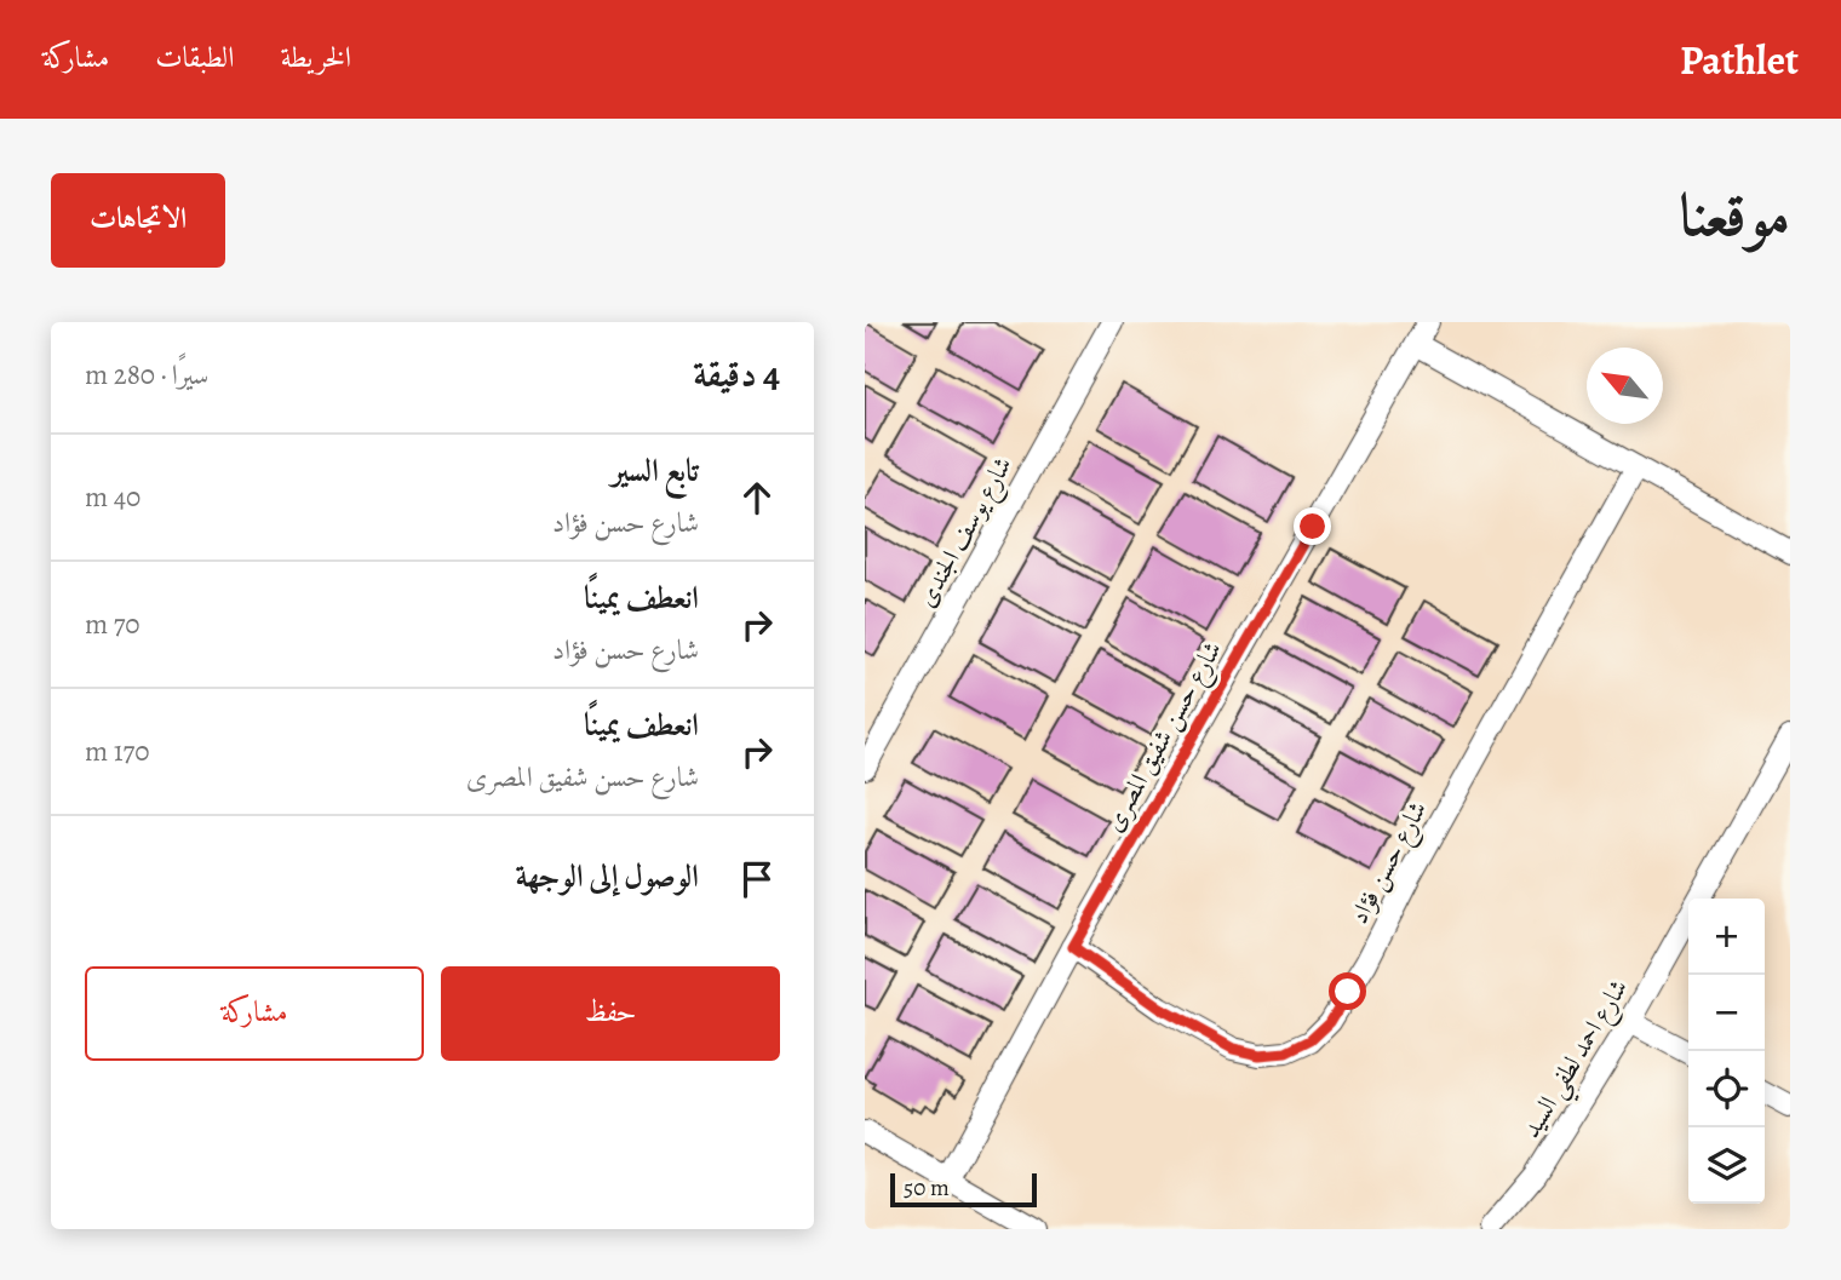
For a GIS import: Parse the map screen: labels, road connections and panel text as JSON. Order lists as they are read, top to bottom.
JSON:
{
  "streets": {
    "street": [
      "شارع يوسف الجندى",
      "شارع حسن شفيق المصرى",
      "شارع حسن فؤاد",
      "شارع احمد لطفي السيد"
    ]
  },
  "crossings": [
    ["شارع حسن شفيق المصرى", "شارع حسن فؤاد"]
  ],
  "scale_bar": "50 m",
  "north": "top left",
  "page": {
    "header": "Pathlet",
    "nav": ["الخريطة", "الطبقات", "مشاركة"],
    "title": "موقعنا",
    "buttons": [
      "الاتجاهات",
      ["حفظ", "مشاركة"]
    ],
    "heading": ["4 دقيقة", "سيرًا · 280 m"],
    "list": [
      ["تابع السير", "شارع حسن فؤاد", "40 m"],
      ["انعطف يمينًا", "شارع حسن فؤاد", "70 m"],
      ["انعطف يمينًا", "شارع حسن شفيق المصرى", "170 m"],
      "الوصول إلى الوجهة"
    ],
    "map_buttons": ["+", "−"],
    "scale": "50 m"
  }
}
